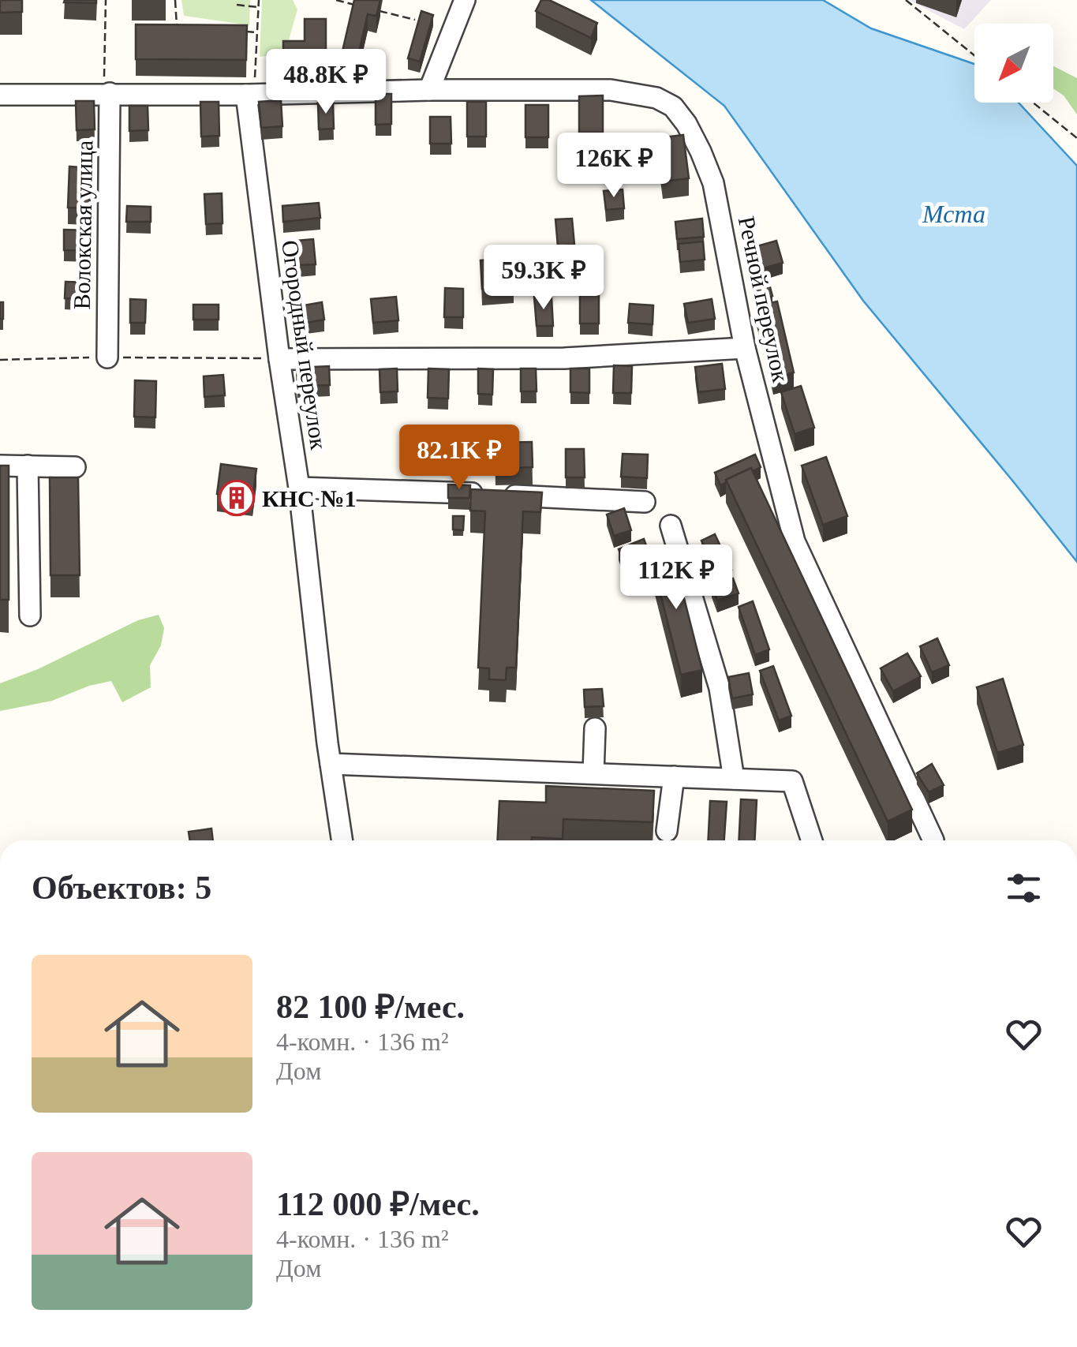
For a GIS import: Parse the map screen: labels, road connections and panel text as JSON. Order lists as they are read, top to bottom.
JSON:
{
  "streets": {
    "street": ["Волокская улица", "Речной переулок", "Огородный переулок"]
  },
  "crossings": [
    ["Волокская улица", "Речной переулок"],
    ["Речной переулок", "Огородный переулок"]
  ],
  "water": ["Мста"],
  "places": {
    "building": ["КНС №1"]
  },
  "north": "bottom left",
  "page": {
    "price": [
      "48.8K ₽",
      "126K ₽",
      "59.3K ₽",
      "82.1K ₽",
      "112K ₽"
    ],
    "heading": "Объектов: 5",
    "list": [
      {
        "name": "82 100 ₽/мес.",
        "note": "4-комн. · 136 m² · Дом"
      },
      {
        "name": "112 000 ₽/мес.",
        "note": "4-комн. · 136 m² · Дом"
      }
    ]
  }
}
